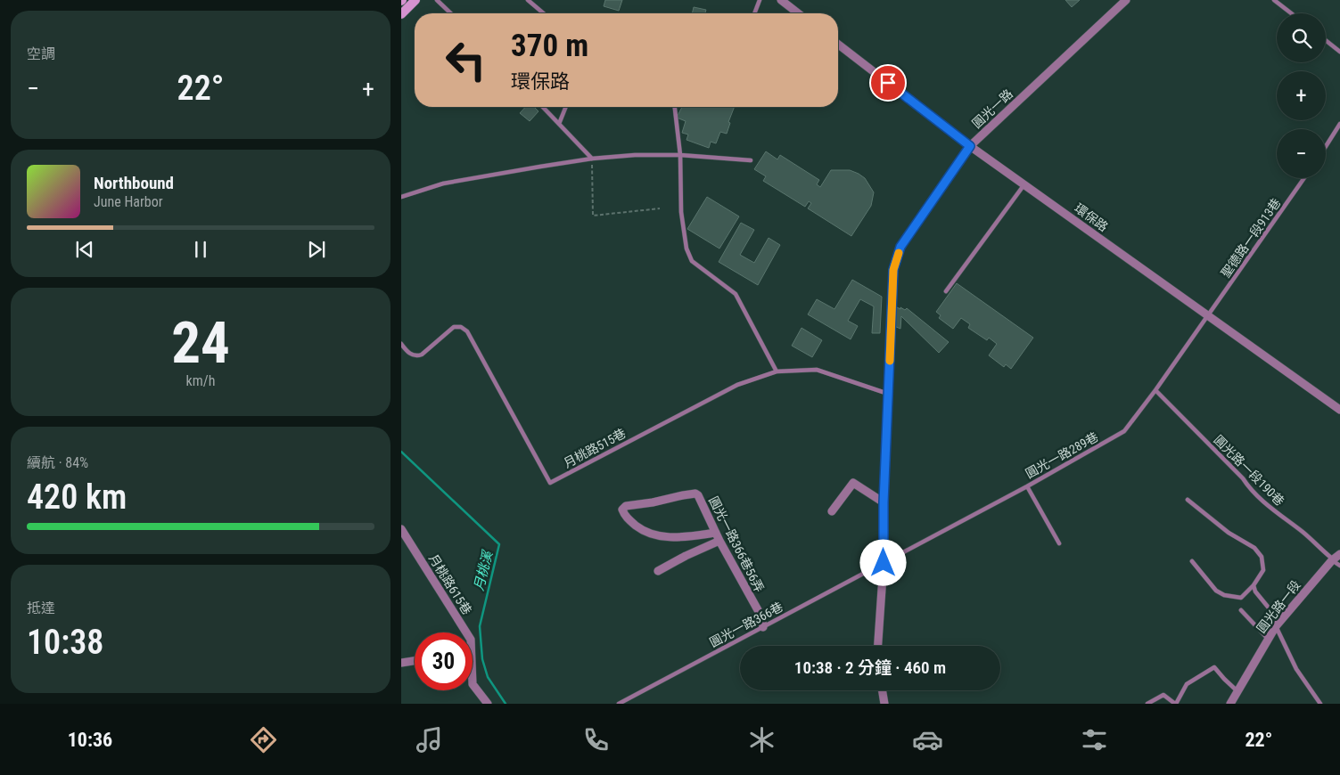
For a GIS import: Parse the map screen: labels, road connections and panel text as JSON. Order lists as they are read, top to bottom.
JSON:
{
  "streets": {
    "street": [
      "圓光一路",
      "環保路",
      "圓光一路366巷56弄",
      "月桃路615巷",
      "圓光路一段"
    ],
    "lane": [
      "聖德路一段913巷",
      "月桃路515巷",
      "圓光一路289巷",
      "圓光路一段190巷",
      "圓光一路366巷"
    ]
  },
  "crossings": [
    ["圓光一路", "環保路"],
    ["圓光一路", "月桃路515巷"],
    ["圓光一路", "圓光一路289巷"],
    ["圓光一路", "圓光一路366巷"],
    ["環保路", "聖德路一段913巷"],
    ["環保路", "圓光一路289巷"],
    ["聖德路一段913巷", "圓光一路289巷"],
    ["圓光一路289巷", "圓光路一段190巷"],
    ["圓光一路289巷", "圓光一路366巷"],
    ["圓光路一段190巷", "圓光路一段"],
    ["圓光一路366巷56弄", "圓光一路366巷"]
  ],
  "water": ["月桃溪"],
  "page": {
    "tile": [
      "空調",
      ["24", "km/h"],
      ["續航 · 84%", "420 km"],
      ["抵達", "10:38"]
    ],
    "map_buttons": ["+", "−"],
    "turn": ["370 m", "環保路"],
    "heat": ["−", "22°", "+"],
    "song": ["Northbound", "June Harbor"],
    "limit": "30",
    "trip": "10:38 · 2 分鐘 · 460 m",
    "tabs": ["10:36", "22°"]
  }
}
